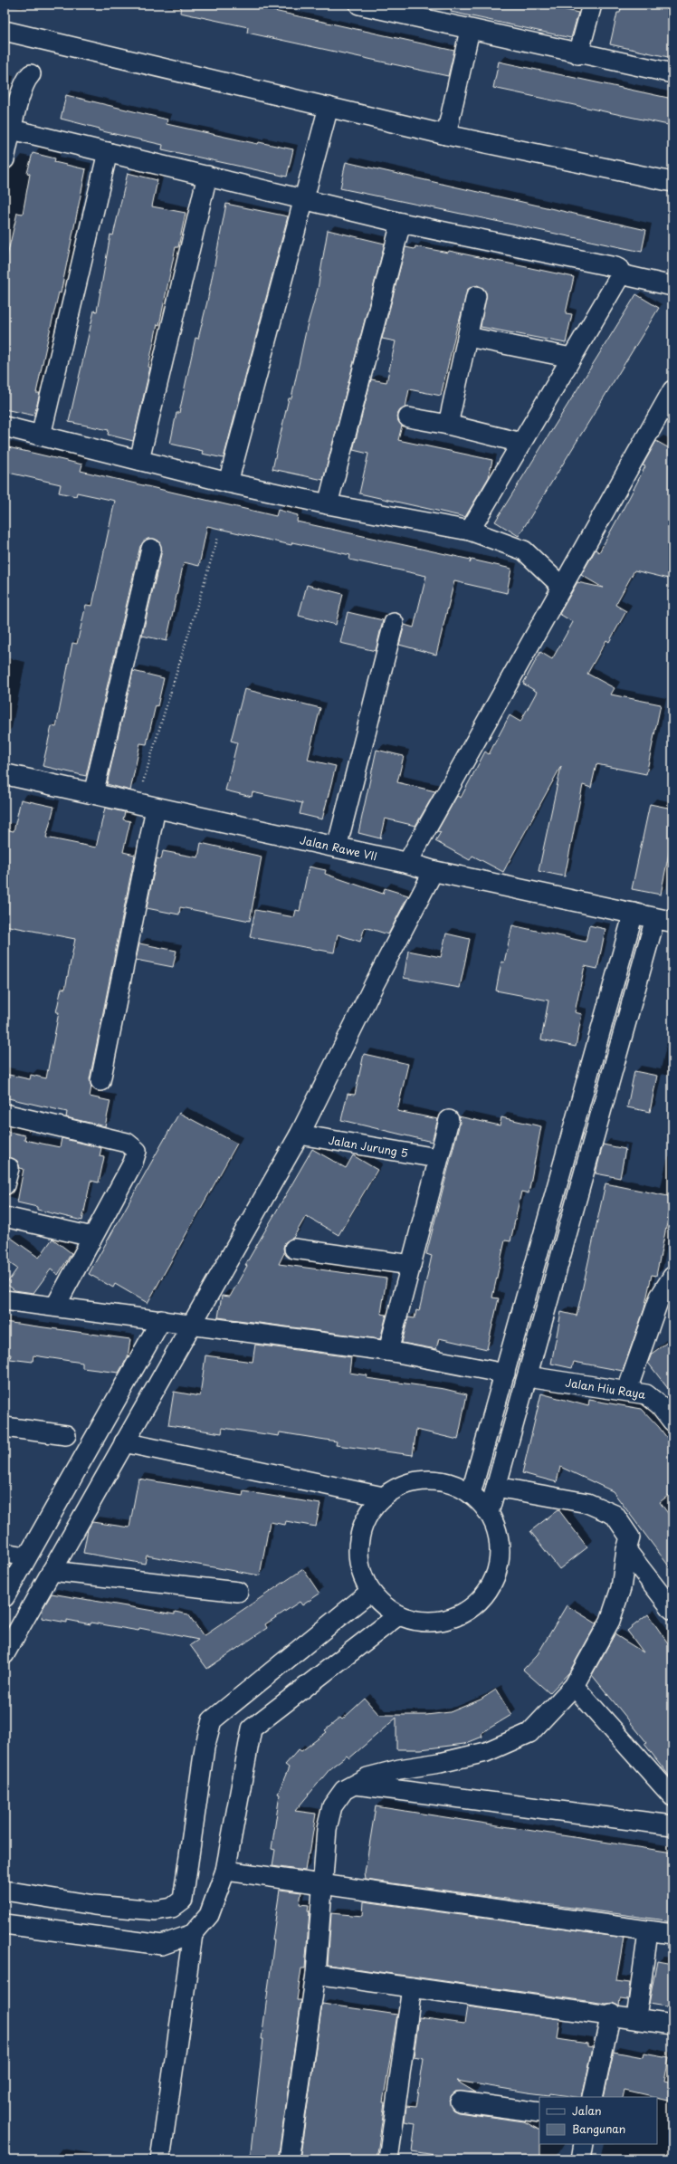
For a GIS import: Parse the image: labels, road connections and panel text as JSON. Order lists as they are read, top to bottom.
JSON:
{
  "streets": {
    "main road": ["Jalan Rawe VII"],
    "street": ["Jalan Jurung 5", "Jalan Hiu Raya"]
  },
  "legend": ["Jalan", "Bangunan"]
}
